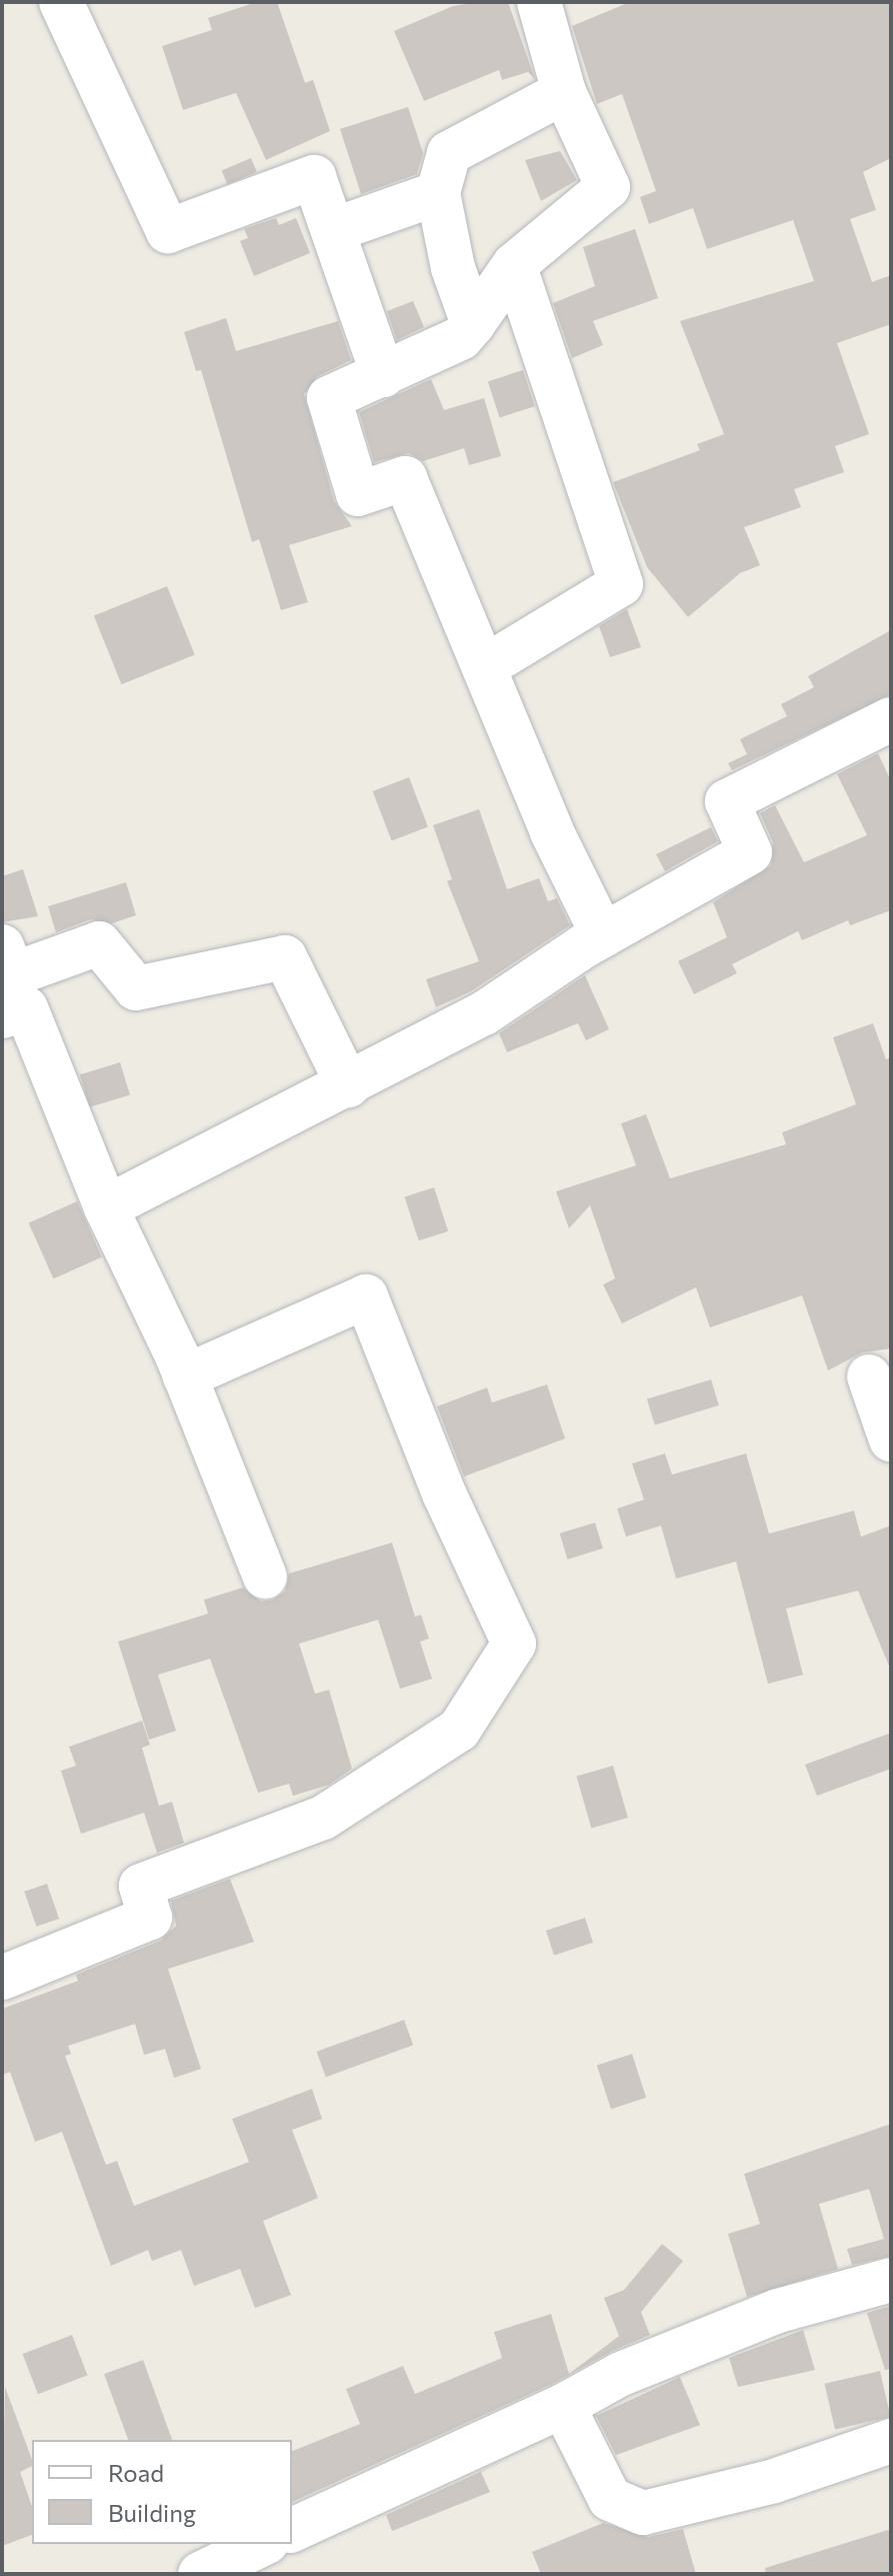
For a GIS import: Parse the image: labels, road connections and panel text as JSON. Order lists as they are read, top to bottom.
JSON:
{
  "legend": ["Road", "Building"]
}
